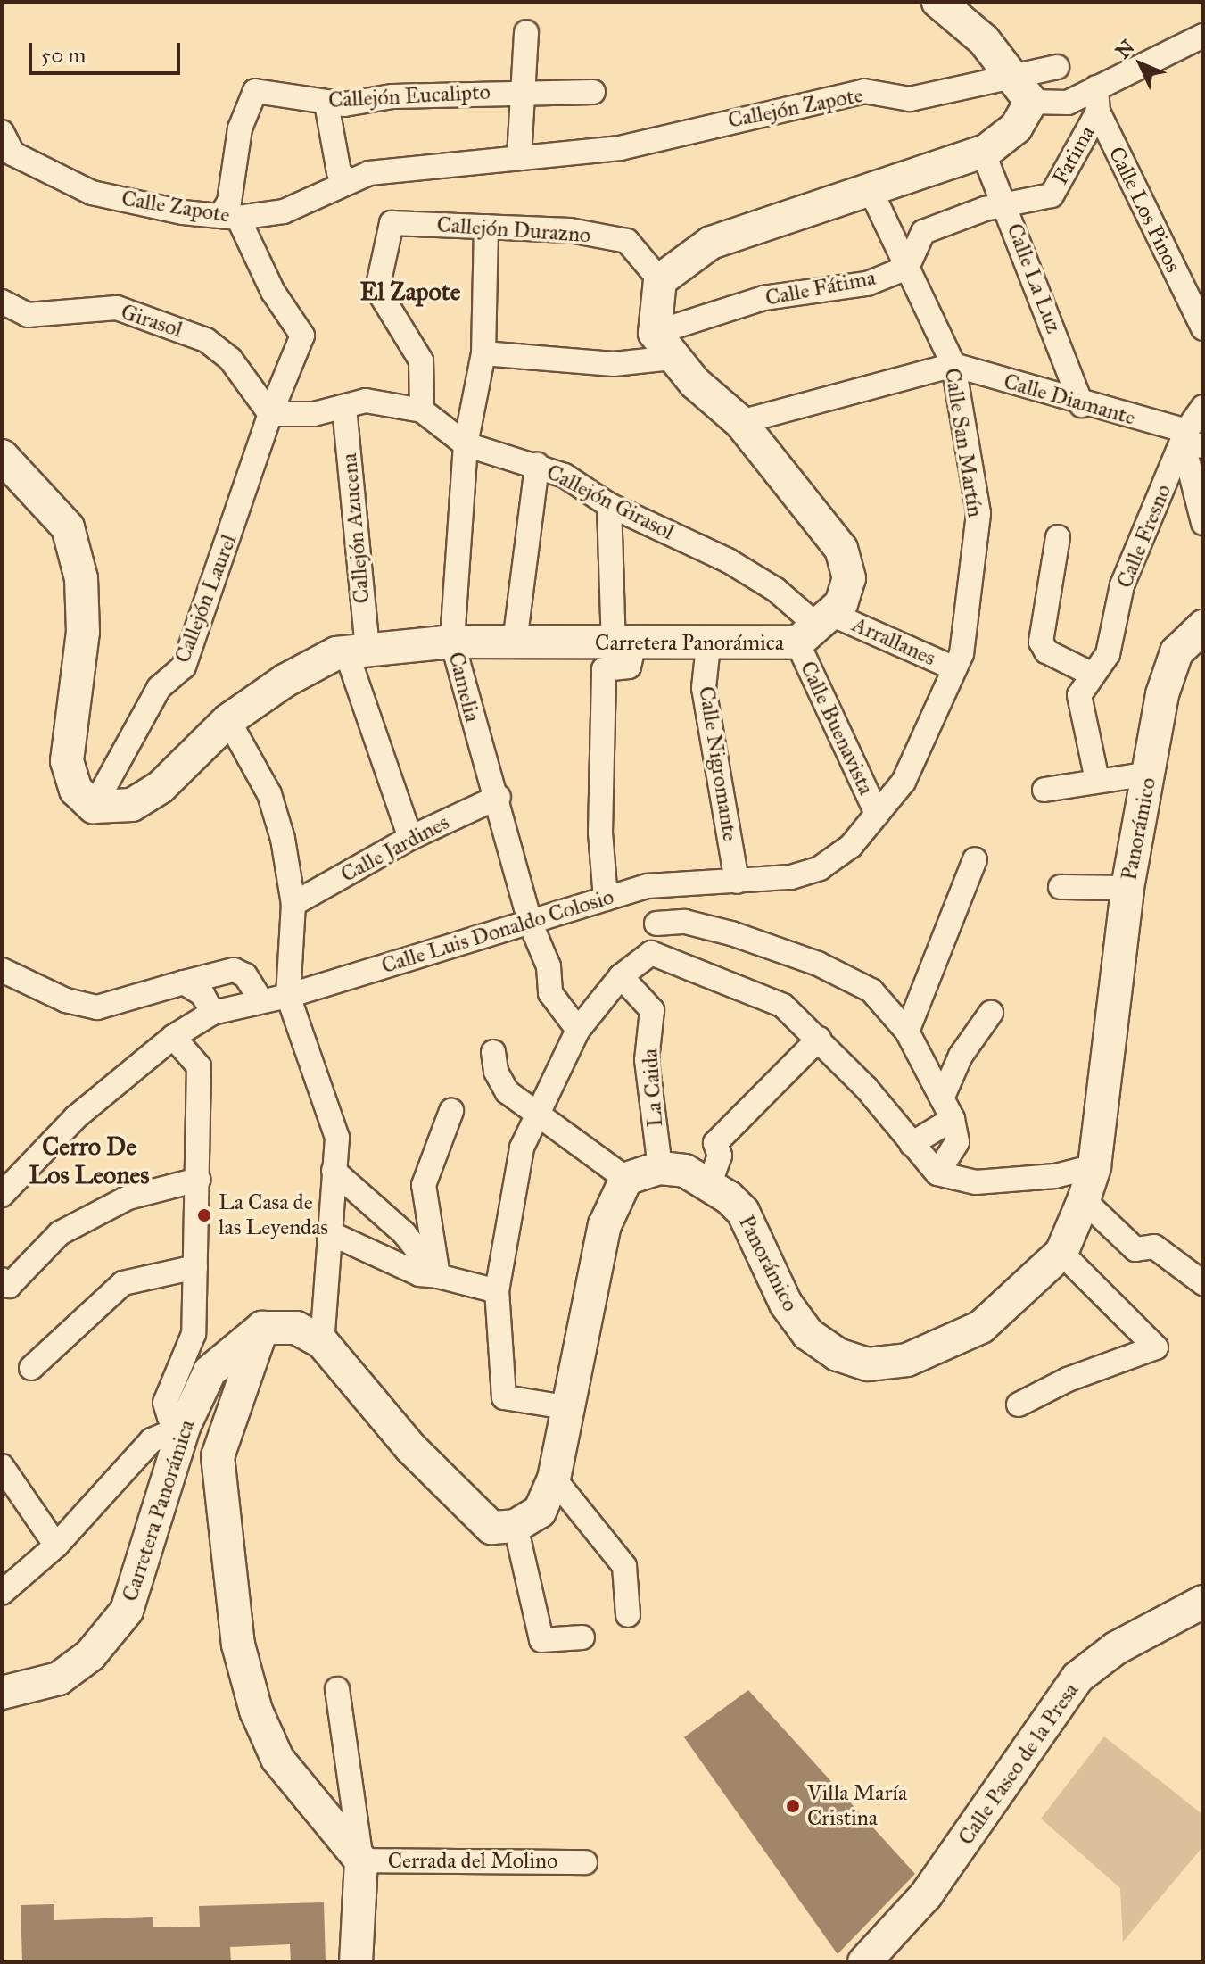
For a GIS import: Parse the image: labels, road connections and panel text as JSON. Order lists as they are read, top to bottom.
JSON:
{
  "streets": {
    "street": [
      "Callejón Eucalipto",
      "Callejón Zapote",
      "Fatima",
      "Calle Zapote",
      "Calle Los Pinos",
      "Callejón Durazno",
      "Calle La Luz",
      "Calle Fátima",
      "Girasol",
      "Calle Diamante",
      "Calle San Martín",
      "Callejón Girasol",
      "Callejón Azucena",
      "Calle Fresno",
      "Callejón Laurel",
      "Arrallanes",
      "Carretera Panorámica",
      "Camelia",
      "Calle Buenavista",
      "Calle Nigromante",
      "Panorámico",
      "Calle Jardines",
      "Calle Luis Donaldo Colosio",
      "La Caida",
      "Calle Paseo de la Presa",
      "Cerrada del Molino"
    ]
  },
  "crossings": [
    ["Callejón Eucalipto", "Calle Zapote"],
    ["Callejón Zapote", "Calle Zapote"],
    ["Fatima", "Calle Los Pinos"],
    ["Fatima", "Calle La Luz"],
    ["Callejón Durazno", "Callejón Girasol"],
    ["Callejón Durazno", "Camelia"],
    ["Calle La Luz", "Calle Diamante"],
    ["Calle Fátima", "Calle San Martín"],
    ["Calle Fátima", "Camelia"],
    ["Girasol", "Callejón Girasol"],
    ["Girasol", "Callejón Laurel"],
    ["Calle Diamante", "Calle San Martín"],
    ["Calle Diamante", "Calle Fresno"],
    ["Calle San Martín", "Arrallanes"],
    ["Calle San Martín", "Calle Luis Donaldo Colosio"],
    ["Callejón Girasol", "Callejón Azucena"],
    ["Callejón Girasol", "Callejón Laurel"],
    ["Callejón Girasol", "Arrallanes"],
    ["Callejón Girasol", "Carretera Panorámica"],
    ["Callejón Girasol", "Camelia"],
    ["Callejón Girasol", "Calle Buenavista"],
    ["Callejón Azucena", "Carretera Panorámica"],
    ["Callejón Azucena", "Calle Jardines"],
    ["Callejón Laurel", "Carretera Panorámica"],
    ["Arrallanes", "Carretera Panorámica"],
    ["Arrallanes", "Calle Buenavista"],
    ["Arrallanes", "Calle Luis Donaldo Colosio"],
    ["Carretera Panorámica", "Camelia"],
    ["Carretera Panorámica", "Calle Buenavista"],
    ["Carretera Panorámica", "Calle Nigromante"],
    ["Camelia", "Calle Jardines"],
    ["Camelia", "Calle Luis Donaldo Colosio"],
    ["Calle Buenavista", "Calle Luis Donaldo Colosio"],
    ["Calle Nigromante", "Calle Luis Donaldo Colosio"],
    ["Panorámico", "La Caida"]
  ],
  "districts": ["El Zapote", "Cerro De Los Leones"],
  "places": ["La Casa de las Leyendas", "Villa María Cristina"],
  "scale_bar": "50 m",
  "north": "top left"
}
